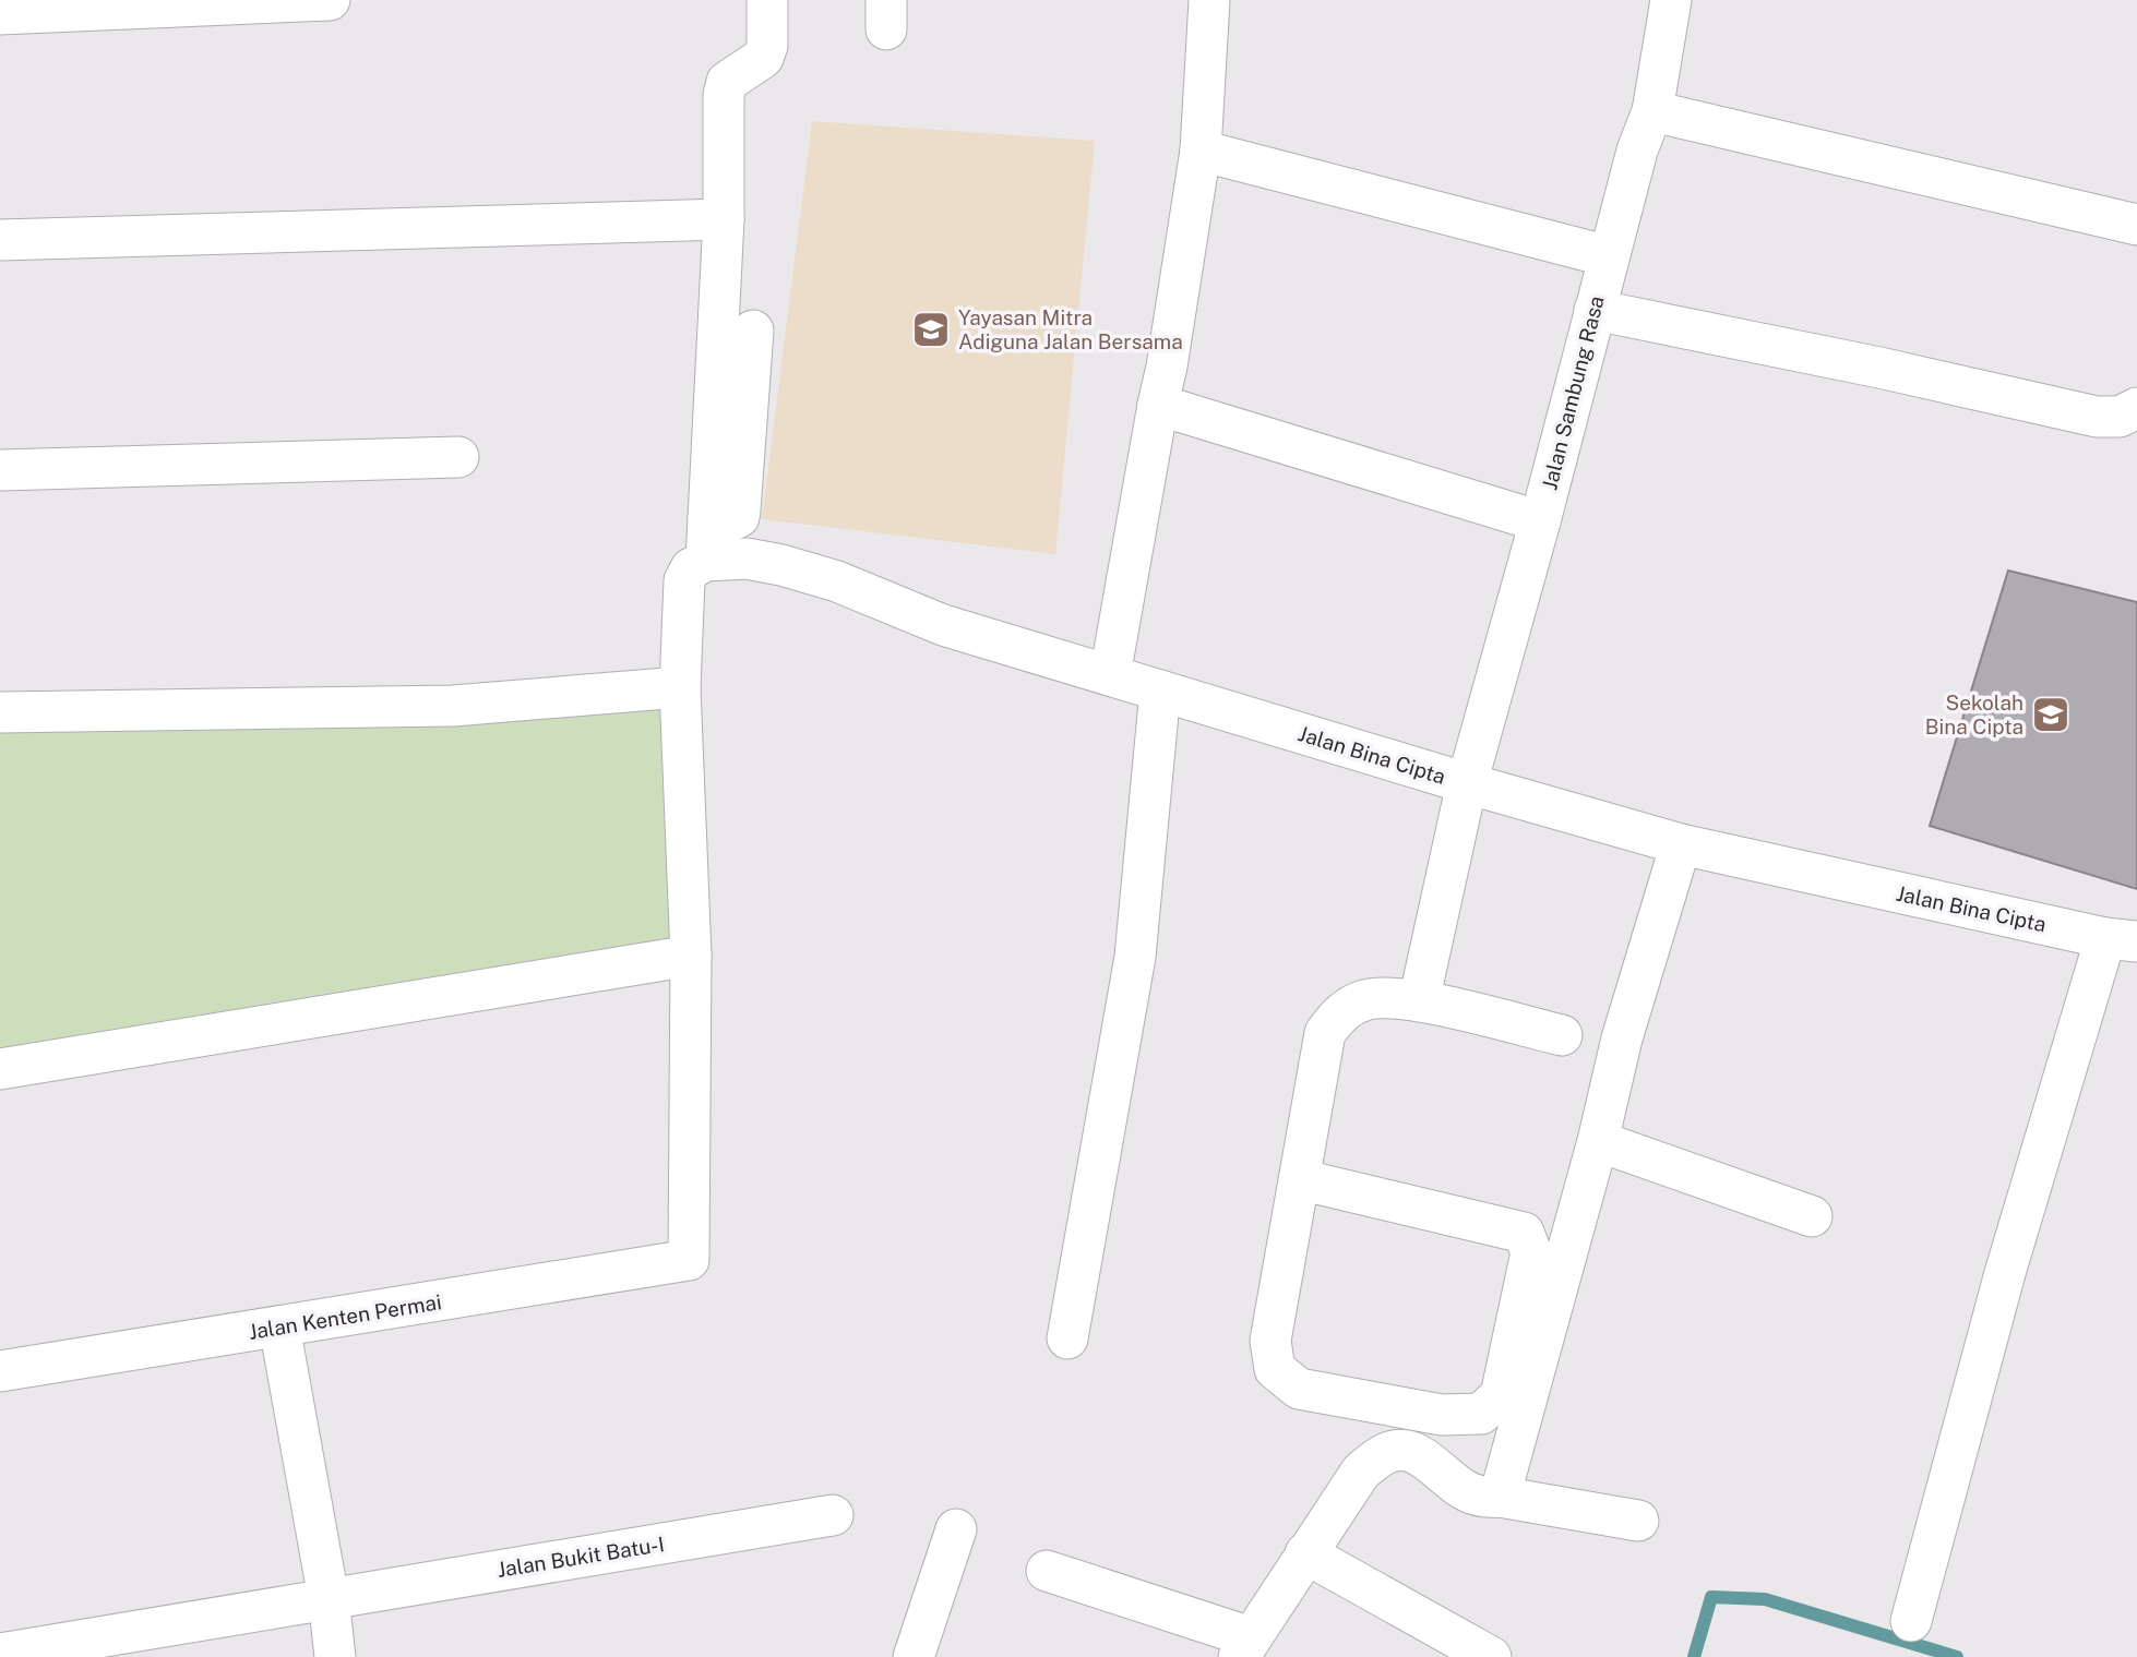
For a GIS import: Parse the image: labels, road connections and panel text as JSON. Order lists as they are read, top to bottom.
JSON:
{
  "streets": {
    "street": [
      "Jalan Sambung Rasa",
      "Jalan Bina Cipta",
      "Jalan Kenten Permai",
      "Jalan Bukit Batu-I"
    ]
  },
  "crossings": [
    ["Jalan Sambung Rasa", "Jalan Bina Cipta"]
  ],
  "places": {
    "school or university": ["Yayasan Mitra Adiguna Jalan Bersama", "Sekolah Bina Cipta"]
  }
}
